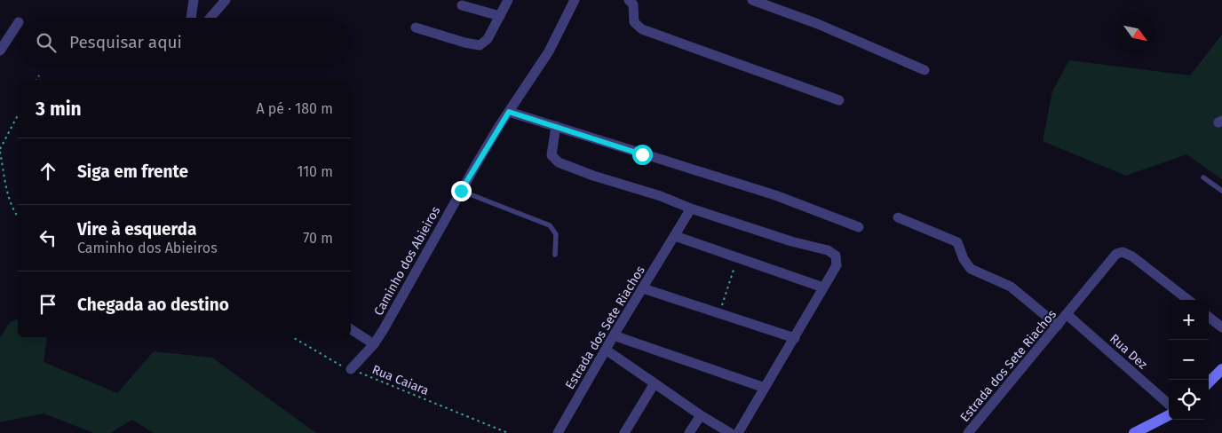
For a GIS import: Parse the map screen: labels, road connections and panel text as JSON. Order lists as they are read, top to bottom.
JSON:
{
  "streets": {
    "street": ["Caminho dos Abieiros", "Estrada dos Sete Riachos", "Rua Dez"],
    "path": ["Rua Caiara"]
  },
  "crossings": [
    ["Caminho dos Abieiros", "Rua Caiara"],
    ["Estrada dos Sete Riachos", "Rua Dez"]
  ],
  "north": "bottom right",
  "page": {
    "search": "Pesquisar aqui",
    "heading": ["3 min", "A pé · 180 m"],
    "list": [
      ["Siga em frente", "110 m"],
      ["Vire à esquerda", "Caminho dos Abieiros", "70 m"],
      "Chegada ao destino"
    ],
    "map_buttons": ["+", "−"]
  }
}
